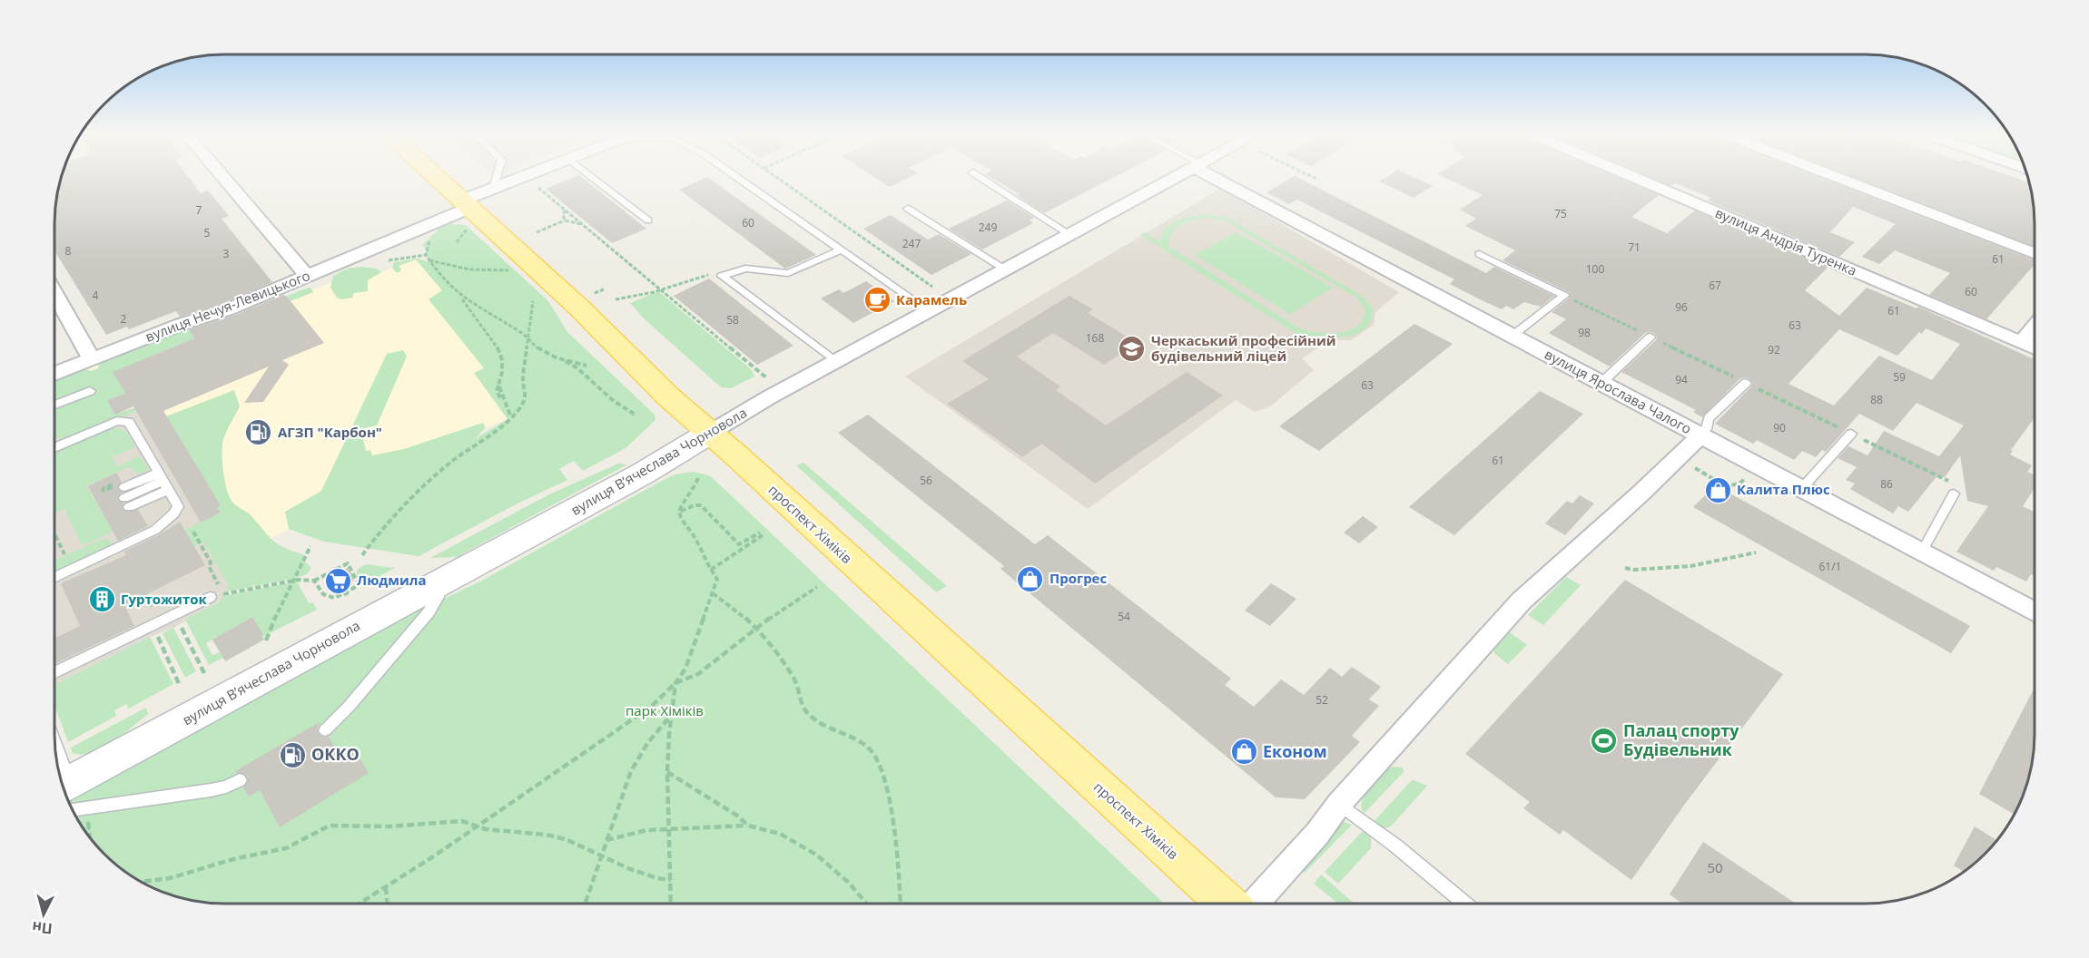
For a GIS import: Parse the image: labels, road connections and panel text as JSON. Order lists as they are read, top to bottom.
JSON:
{
  "streets": {
    "main road": ["вулиця Вʼячеслава Чорновола", "проспект Хіміків"],
    "street": ["вулиця Андрія Туренка", "вулиця Нечуя-Левицького", "вулиця Ярослава Чалого"]
  },
  "crossings": [
    ["вулиця Нечуя-Левицького", "проспект Хіміків"],
    ["вулиця Вʼячеслава Чорновола", "проспект Хіміків"]
  ],
  "parks": ["парк Хіміків"],
  "places": {
    "cafe": ["Карамель"],
    "school or university": ["Черкаський професійний будівельний ліцей"],
    "fuel station": ["АГЗП \"Карбон\"", "ОККО"],
    "shop": ["Калита Плюс", "Прогрес", "Економ"],
    "supermarket": ["Людмила"],
    "building": ["Гуртожиток"],
    "sports": ["Палац спорту Будівельник"]
  },
  "house_numbers": [
    "7",
    "75",
    "60",
    "249",
    "5",
    "247",
    "71",
    "8",
    "3",
    "61",
    "100",
    "67",
    "60",
    "4",
    "96",
    "61",
    "2",
    "58",
    "63",
    "98",
    "168",
    "92",
    "59",
    "94",
    "63",
    "88",
    "90",
    "61",
    "56",
    "86",
    "61/1",
    "54",
    "52",
    "50"
  ],
  "north": "bottom"
}
